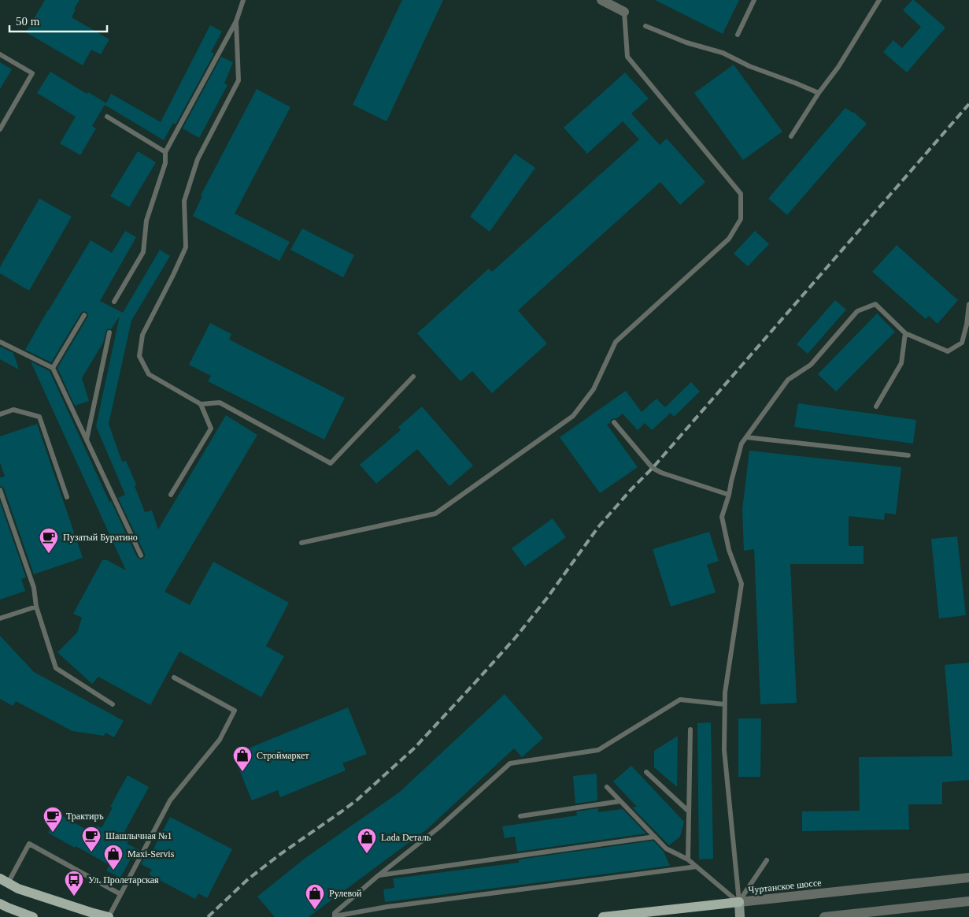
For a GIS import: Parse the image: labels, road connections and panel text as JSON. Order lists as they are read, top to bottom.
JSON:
{
  "streets": {
    "main road": ["Чуртанское шоссе"]
  },
  "places": {
    "cafe": ["Пузатый Буратино", "Трактиръ", "Шашлычная №1"],
    "shop": [
      "Строймаркет",
      "Lada Dеталь",
      "Maxi-Servis",
      "Рулевой"
    ],
    "bus stop": ["Ул. Пролетарская"]
  },
  "scale_bar": "50 m"
}
